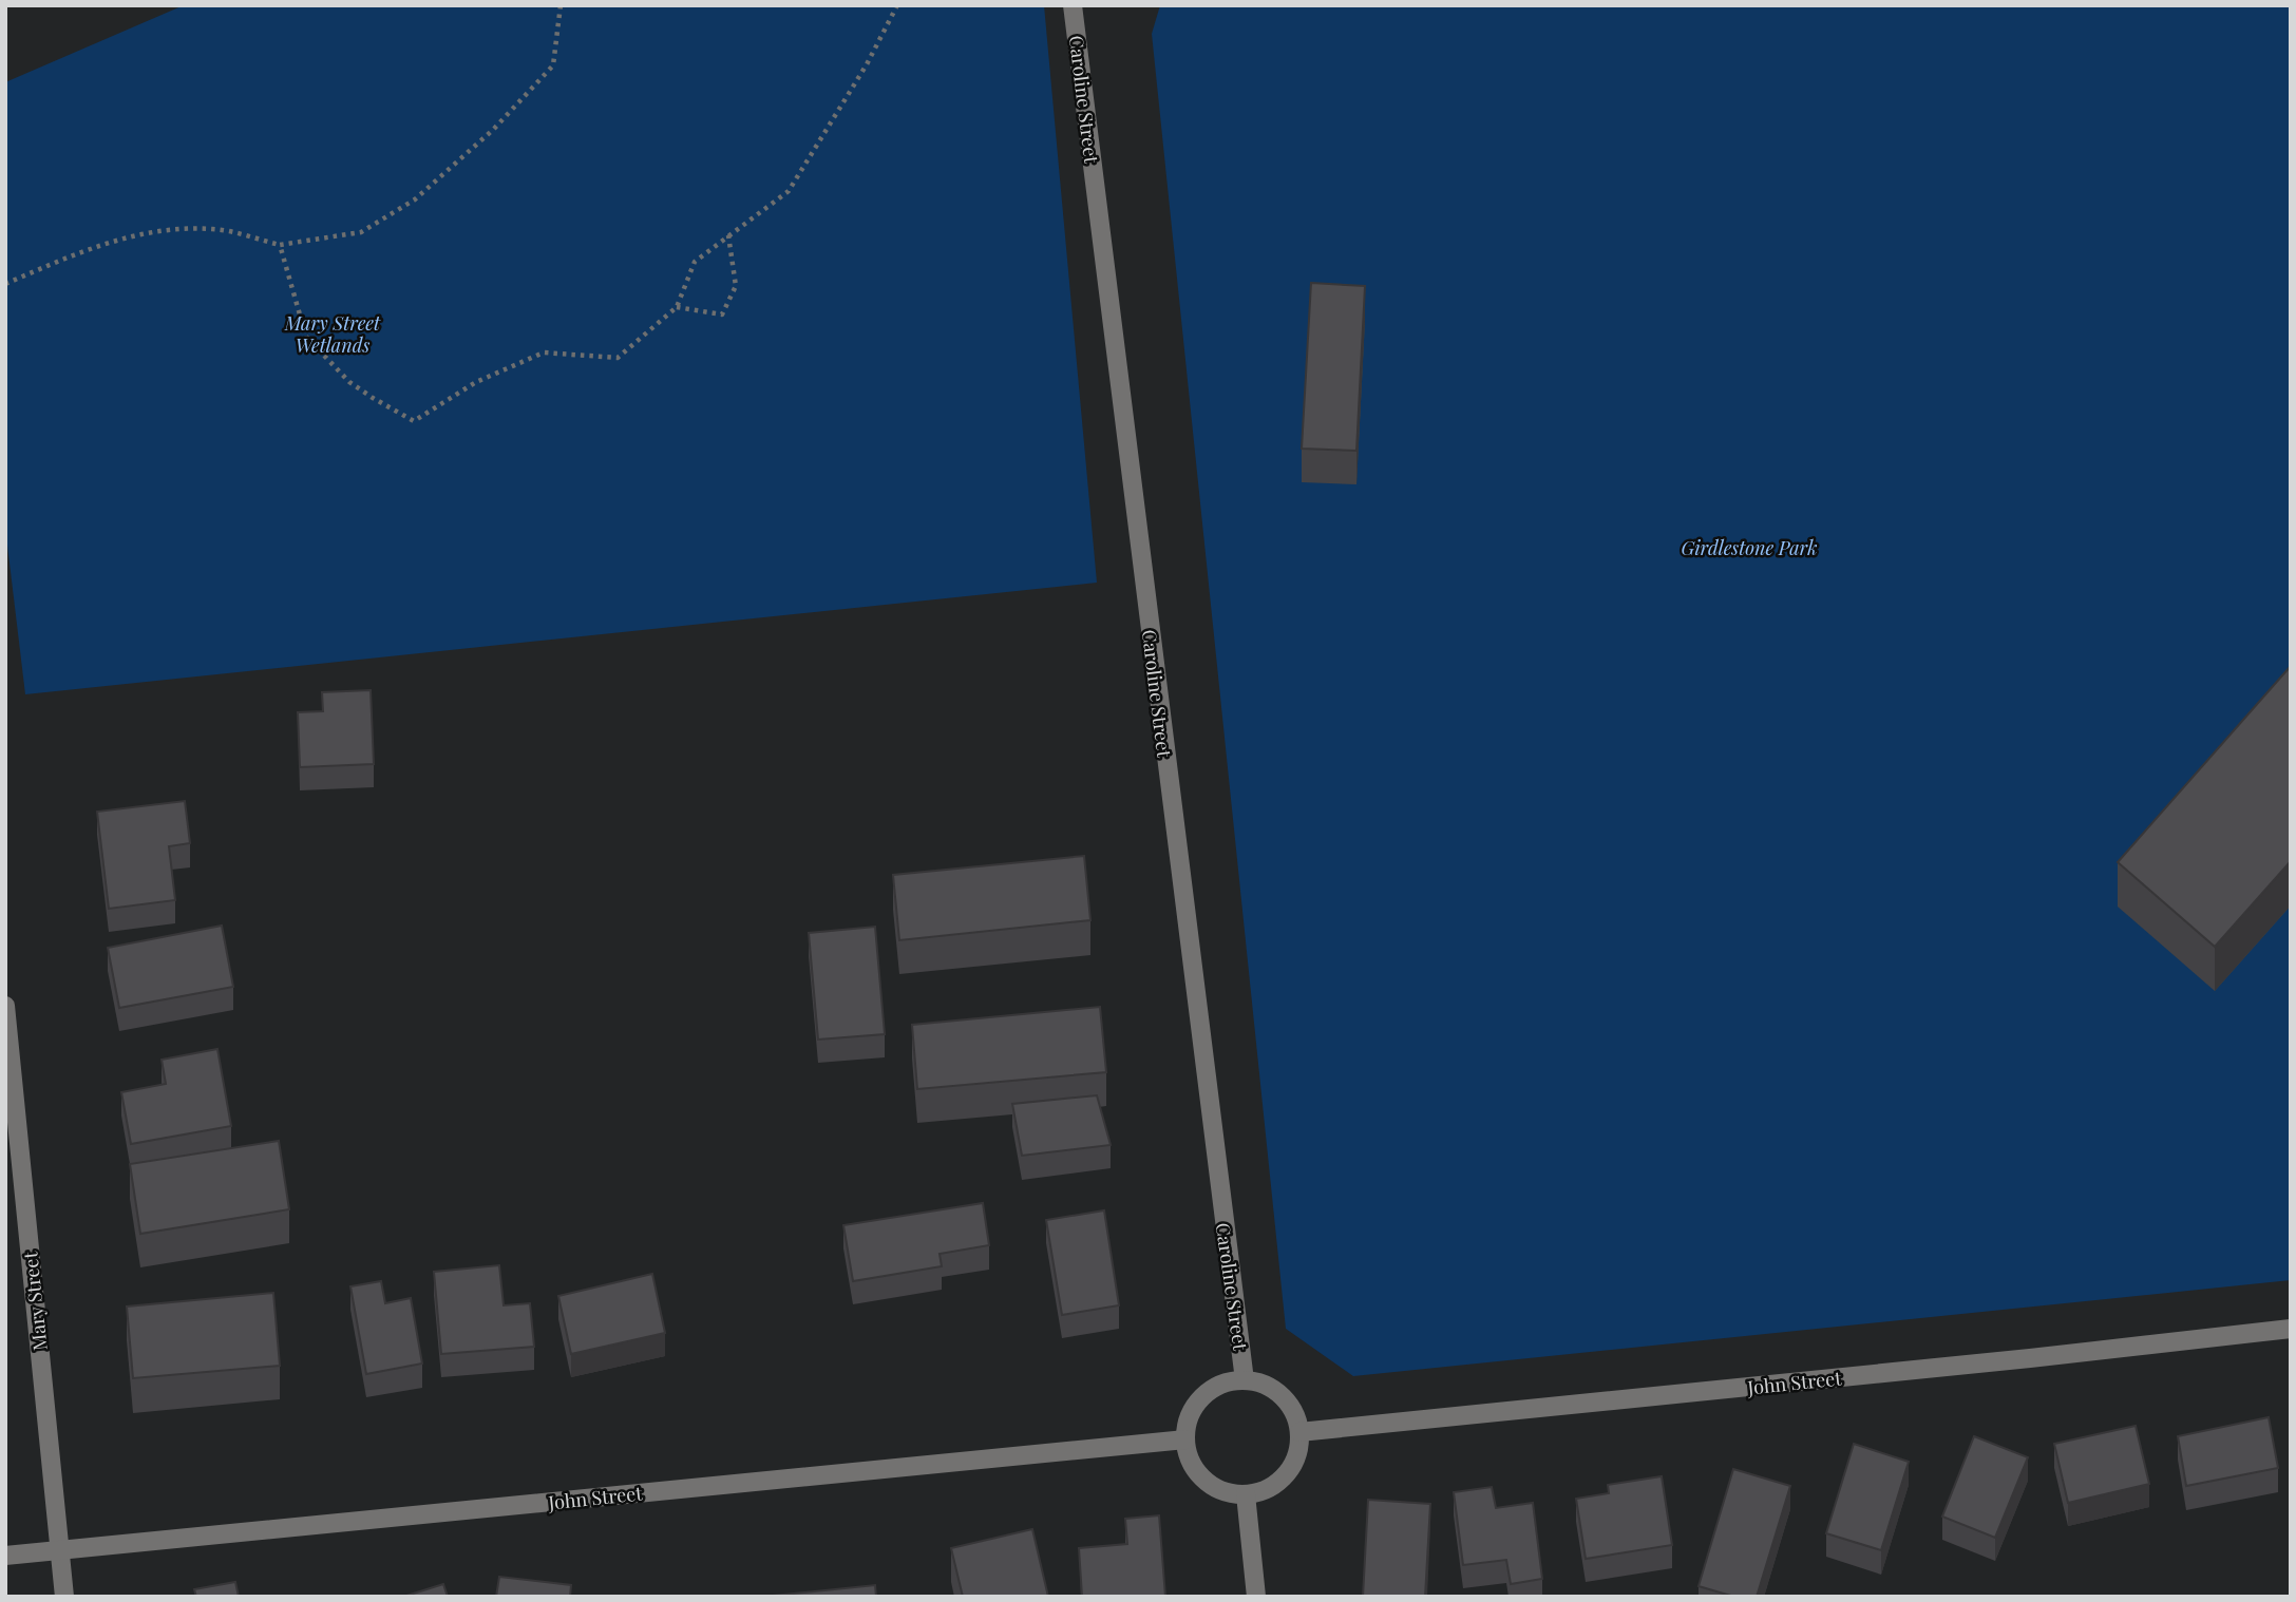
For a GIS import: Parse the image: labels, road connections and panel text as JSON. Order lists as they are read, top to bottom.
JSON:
{
  "streets": {
    "street": ["Caroline Street", "Mary Street", "John Street"]
  },
  "crossings": [
    ["Caroline Street", "John Street"],
    ["Mary Street", "John Street"]
  ],
  "parks": ["Mary Street Wetlands", "Girdlestone Park"]
}
